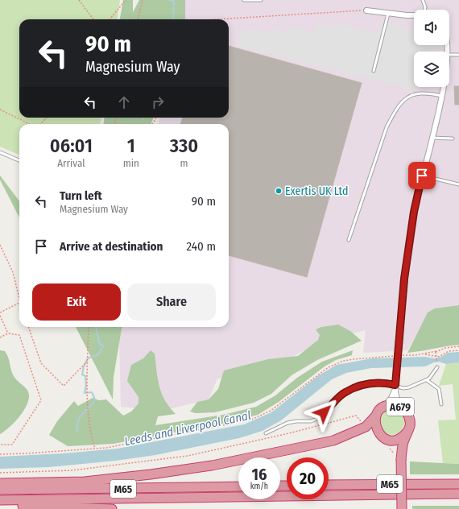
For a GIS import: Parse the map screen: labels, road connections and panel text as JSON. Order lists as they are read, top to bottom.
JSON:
{
  "streets": {
    "highway": ["A679", "M65"]
  },
  "water": ["Leeds and Liverpool Canal"],
  "places": ["Exertis UK Ltd"],
  "page": {
    "turn": ["90 m", "Magnesium Way"],
    "eta": [
      "06:01",
      "Arrival",
      "1",
      "min",
      "330",
      "m"
    ],
    "list": [
      {
        "name": "Turn left",
        "note": "Magnesium Way",
        "value": "90 m"
      },
      {
        "name": "Arrive at destination",
        "value": "240 m"
      }
    ],
    "buttons": ["Exit", "Share"],
    "speed": "16 km/h",
    "limit": "20"
  }
}
